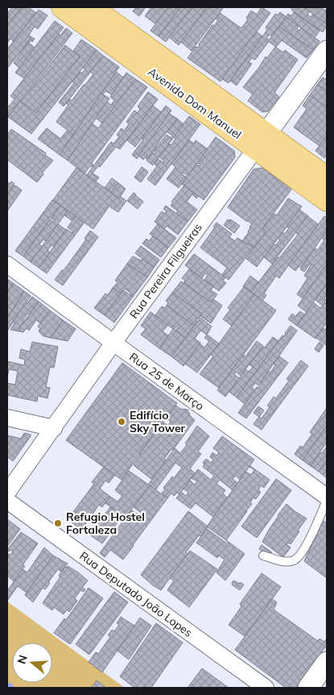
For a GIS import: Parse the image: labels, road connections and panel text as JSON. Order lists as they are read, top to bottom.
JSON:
{
  "streets": {
    "main road": ["Avenida Dom Manuel"],
    "street": ["Rua Pereira Filgueiras", "Rua 25 de Março", "Rua Deputado João Lopes"]
  },
  "crossings": [
    ["Avenida Dom Manuel", "Rua Pereira Filgueiras"],
    ["Rua Pereira Filgueiras", "Rua 25 de Março"]
  ],
  "places": ["Edifício Sky Tower", "Refugio Hostel Fortaleza"],
  "north": "left"
}
